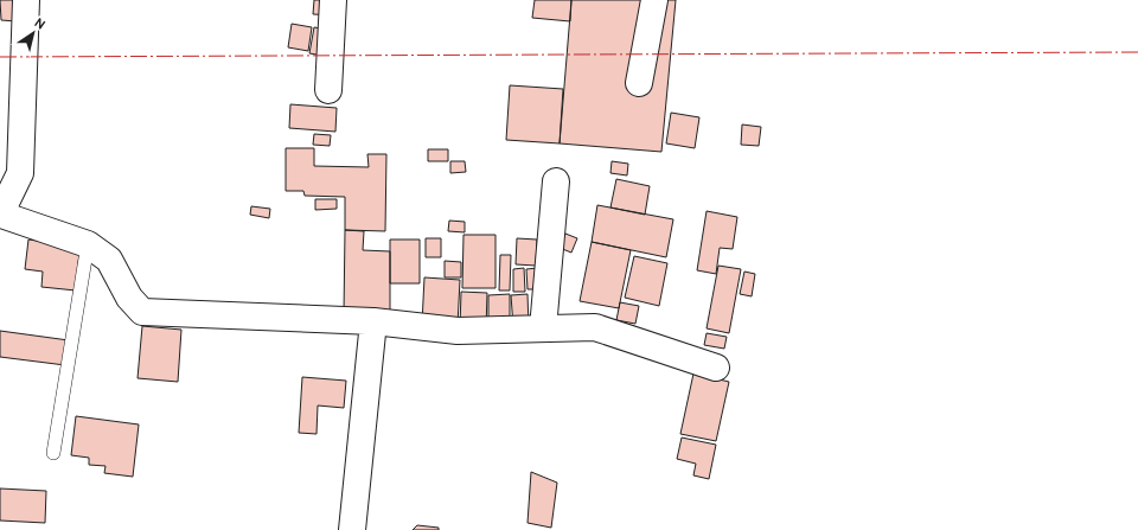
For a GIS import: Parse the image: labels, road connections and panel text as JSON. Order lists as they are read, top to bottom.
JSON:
{
  "north": "top right"
}
